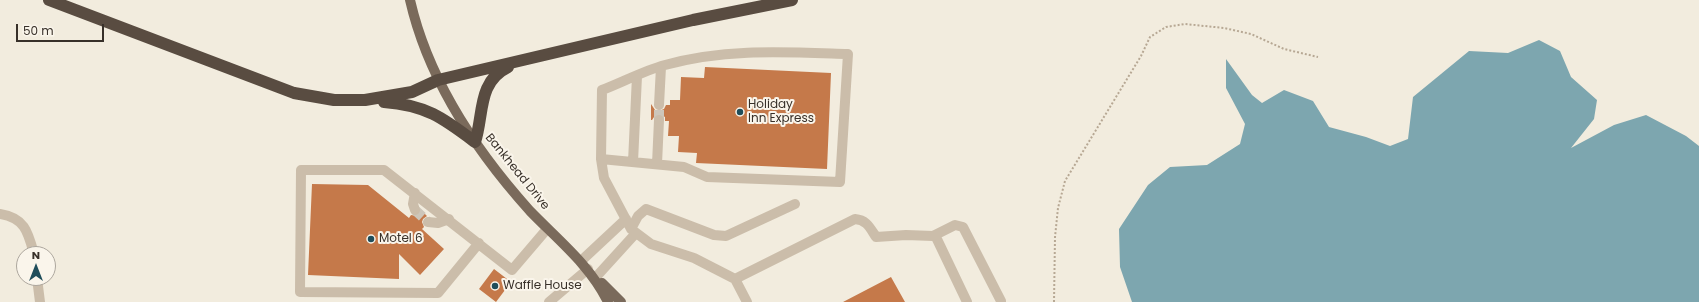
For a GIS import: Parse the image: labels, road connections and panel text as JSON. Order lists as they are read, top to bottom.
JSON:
{
  "streets": {
    "main road": ["Bankhead Drive"]
  },
  "places": ["Holiday Inn Express", "Motel 6", "Waffle House"],
  "scale_bar": "50 m",
  "north": "top"
}
